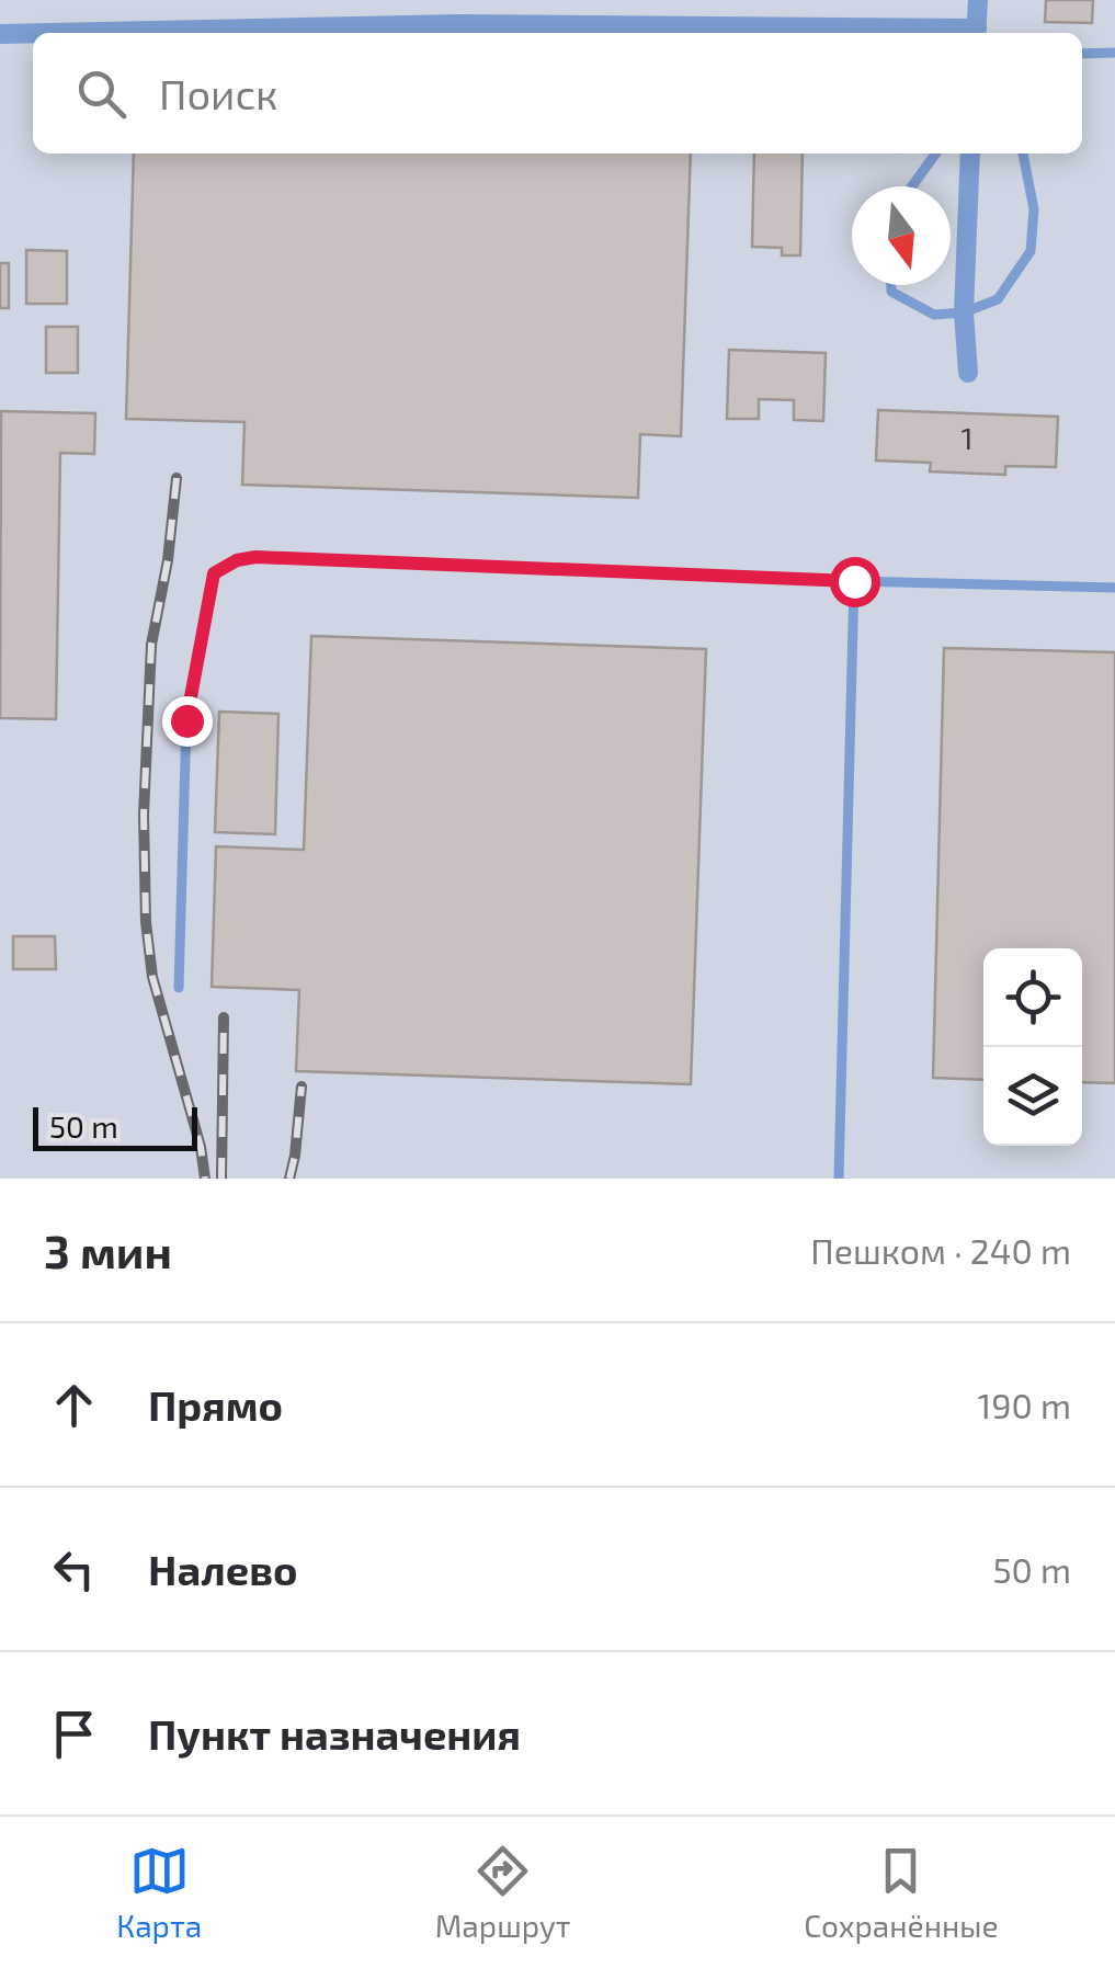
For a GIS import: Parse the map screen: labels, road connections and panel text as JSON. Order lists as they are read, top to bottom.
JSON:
{
  "house_numbers": ["1"],
  "scale_bar": "50 m",
  "north": "bottom",
  "page": {
    "search": "Поиск",
    "scale": "50 m",
    "heading": ["3 мин", "Пешком · 240 m"],
    "list": [
      ["Прямо", "190 m"],
      ["Налево", "50 m"],
      "Пункт назначения"
    ],
    "nav": ["Карта", "Маршрут", "Сохранённые"]
  }
}
